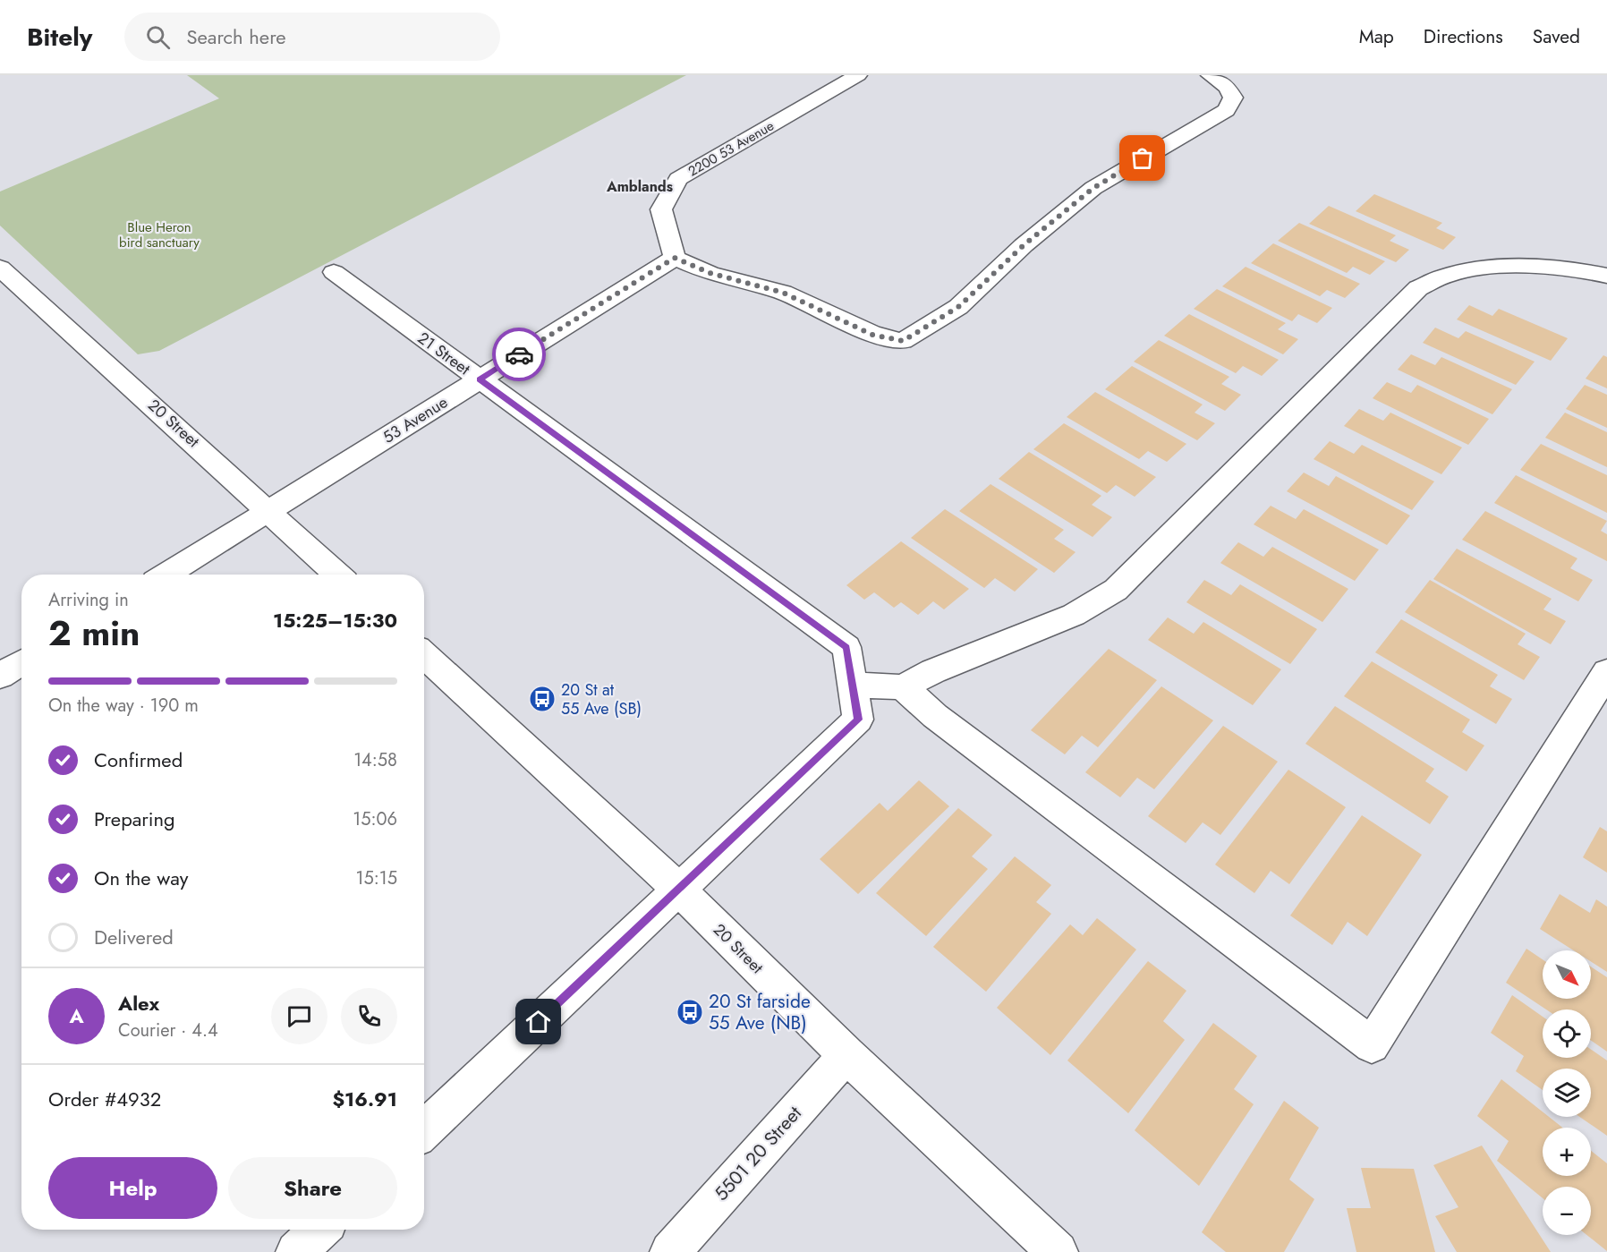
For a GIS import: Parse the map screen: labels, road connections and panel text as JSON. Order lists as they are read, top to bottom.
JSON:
{
  "streets": {
    "street": [
      "2200 53 Avenue",
      "21 Street",
      "53 Avenue",
      "20 Street",
      "5501 20 Street"
    ]
  },
  "crossings": [
    ["2200 53 Avenue", "53 Avenue"],
    ["21 Street", "53 Avenue"],
    ["21 Street", "20 Street"],
    ["53 Avenue", "20 Street"],
    ["20 Street", "5501 20 Street"]
  ],
  "districts": ["Amblands"],
  "parks": ["Blue Heron bird sanctuary"],
  "places": {
    "bus stop": ["20 St at 55 Ave (SB)", "20 St farside 55 Ave (NB)"]
  },
  "north": "bottom right",
  "page": {
    "header": "Bitely",
    "search": "Search here",
    "nav": ["Map", "Directions", "Saved"],
    "heading": ["2 min", "Arriving in", "15:25–15:30"],
    "panel": [
      "Alex",
      "Courier · 4.4",
      "Order #4932",
      "$16.91"
    ],
    "bar": "On the way · 190 m",
    "list": [
      ["Confirmed", "14:58"],
      ["Preparing", "15:06"],
      ["On the way", "15:15"],
      "Delivered"
    ],
    "map_buttons": ["+", "−"],
    "round": "A",
    "buttons": ["Help", "Share"]
  }
}
